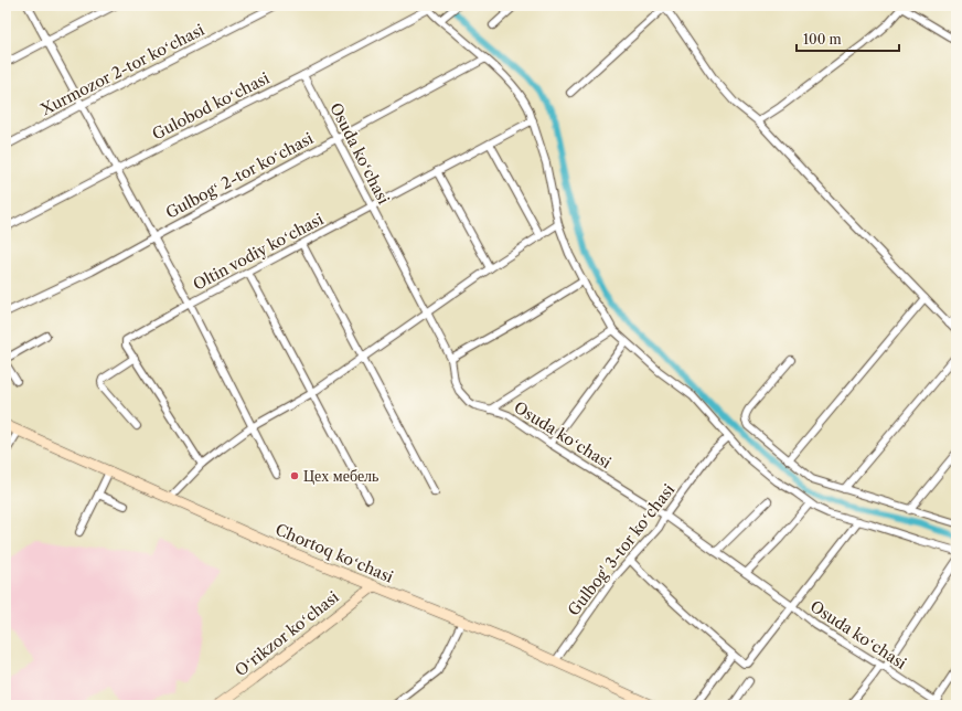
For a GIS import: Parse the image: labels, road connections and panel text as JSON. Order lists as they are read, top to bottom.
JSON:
{
  "streets": {
    "main road": ["Chortoq koʻchasi", "Oʻrikzor koʻchasi"],
    "street": [
      "Xurmozor 2-tor koʻchasi",
      "Gulobod koʻchasi",
      "Osuda koʻchasi",
      "Gulbogʻ 2-tor koʻchasi",
      "Oltin vodiy koʻchasi",
      "Gulbog' 3-tor koʻchasi"
    ]
  },
  "crossings": [
    ["Gulobod koʻchasi", "Osuda koʻchasi"],
    ["Osuda koʻchasi", "Gulbogʻ 2-tor koʻchasi"],
    ["Osuda koʻchasi", "Oltin vodiy koʻchasi"],
    ["Osuda koʻchasi", "Gulbog' 3-tor koʻchasi"],
    ["Gulbog' 3-tor koʻchasi", "Chortoq koʻchasi"],
    ["Chortoq koʻchasi", "Oʻrikzor koʻchasi"]
  ],
  "places": ["Цех мебель"],
  "scale_bar": "100 m"
}
